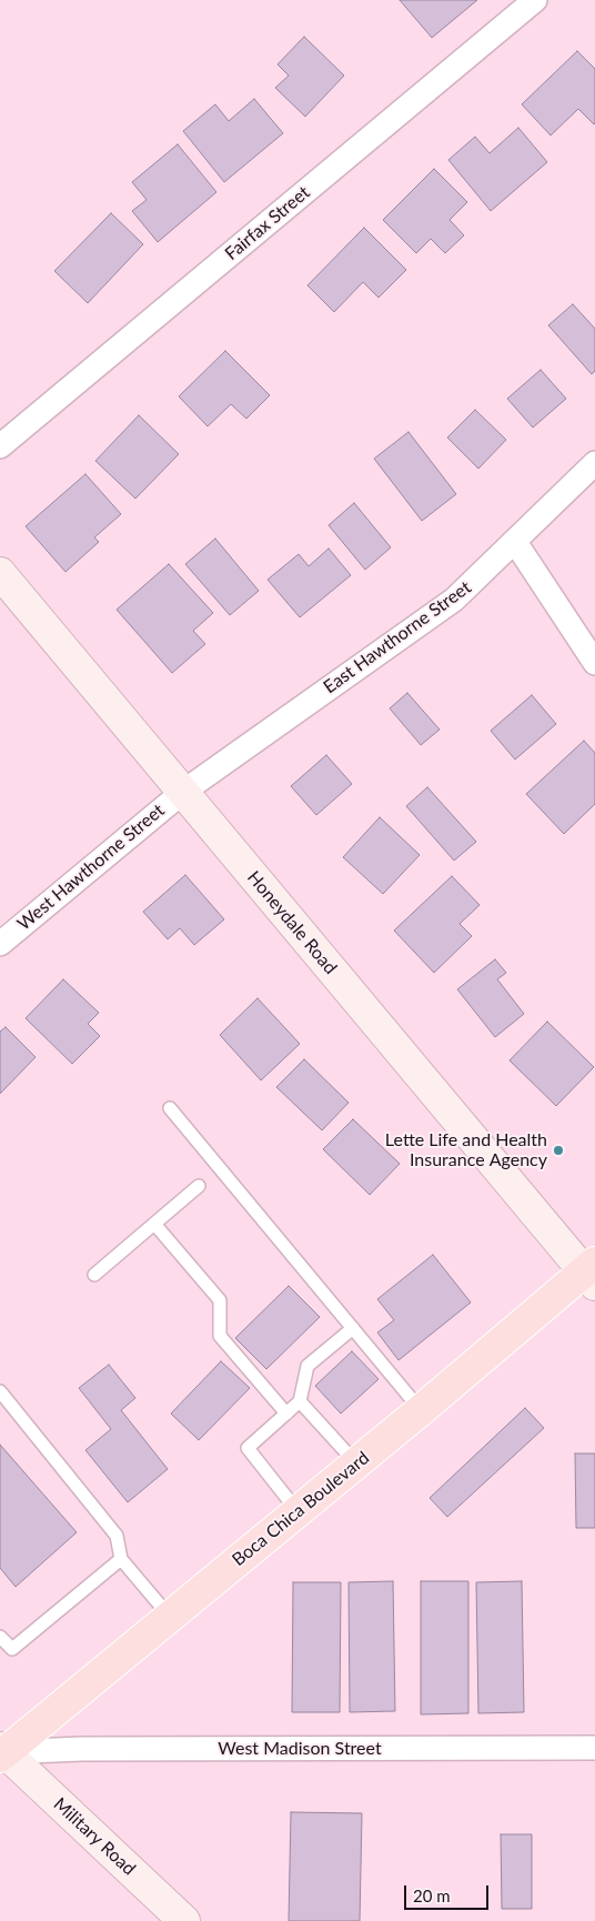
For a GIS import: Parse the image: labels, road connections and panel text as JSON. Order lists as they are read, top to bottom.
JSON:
{
  "streets": {
    "main road": ["Boca Chica Boulevard"],
    "street": [
      "Fairfax Street",
      "East Hawthorne Street",
      "West Hawthorne Street",
      "Honeydale Road",
      "West Madison Street",
      "Military Road"
    ]
  },
  "crossings": [
    ["East Hawthorne Street", "West Hawthorne Street"],
    ["East Hawthorne Street", "Honeydale Road"],
    ["West Hawthorne Street", "Honeydale Road"],
    ["Honeydale Road", "Boca Chica Boulevard"],
    ["Boca Chica Boulevard", "West Madison Street"],
    ["Boca Chica Boulevard", "Military Road"],
    ["West Madison Street", "Military Road"]
  ],
  "places": ["Lette Life and Health Insurance Agency"],
  "scale_bar": "20 m"
}
